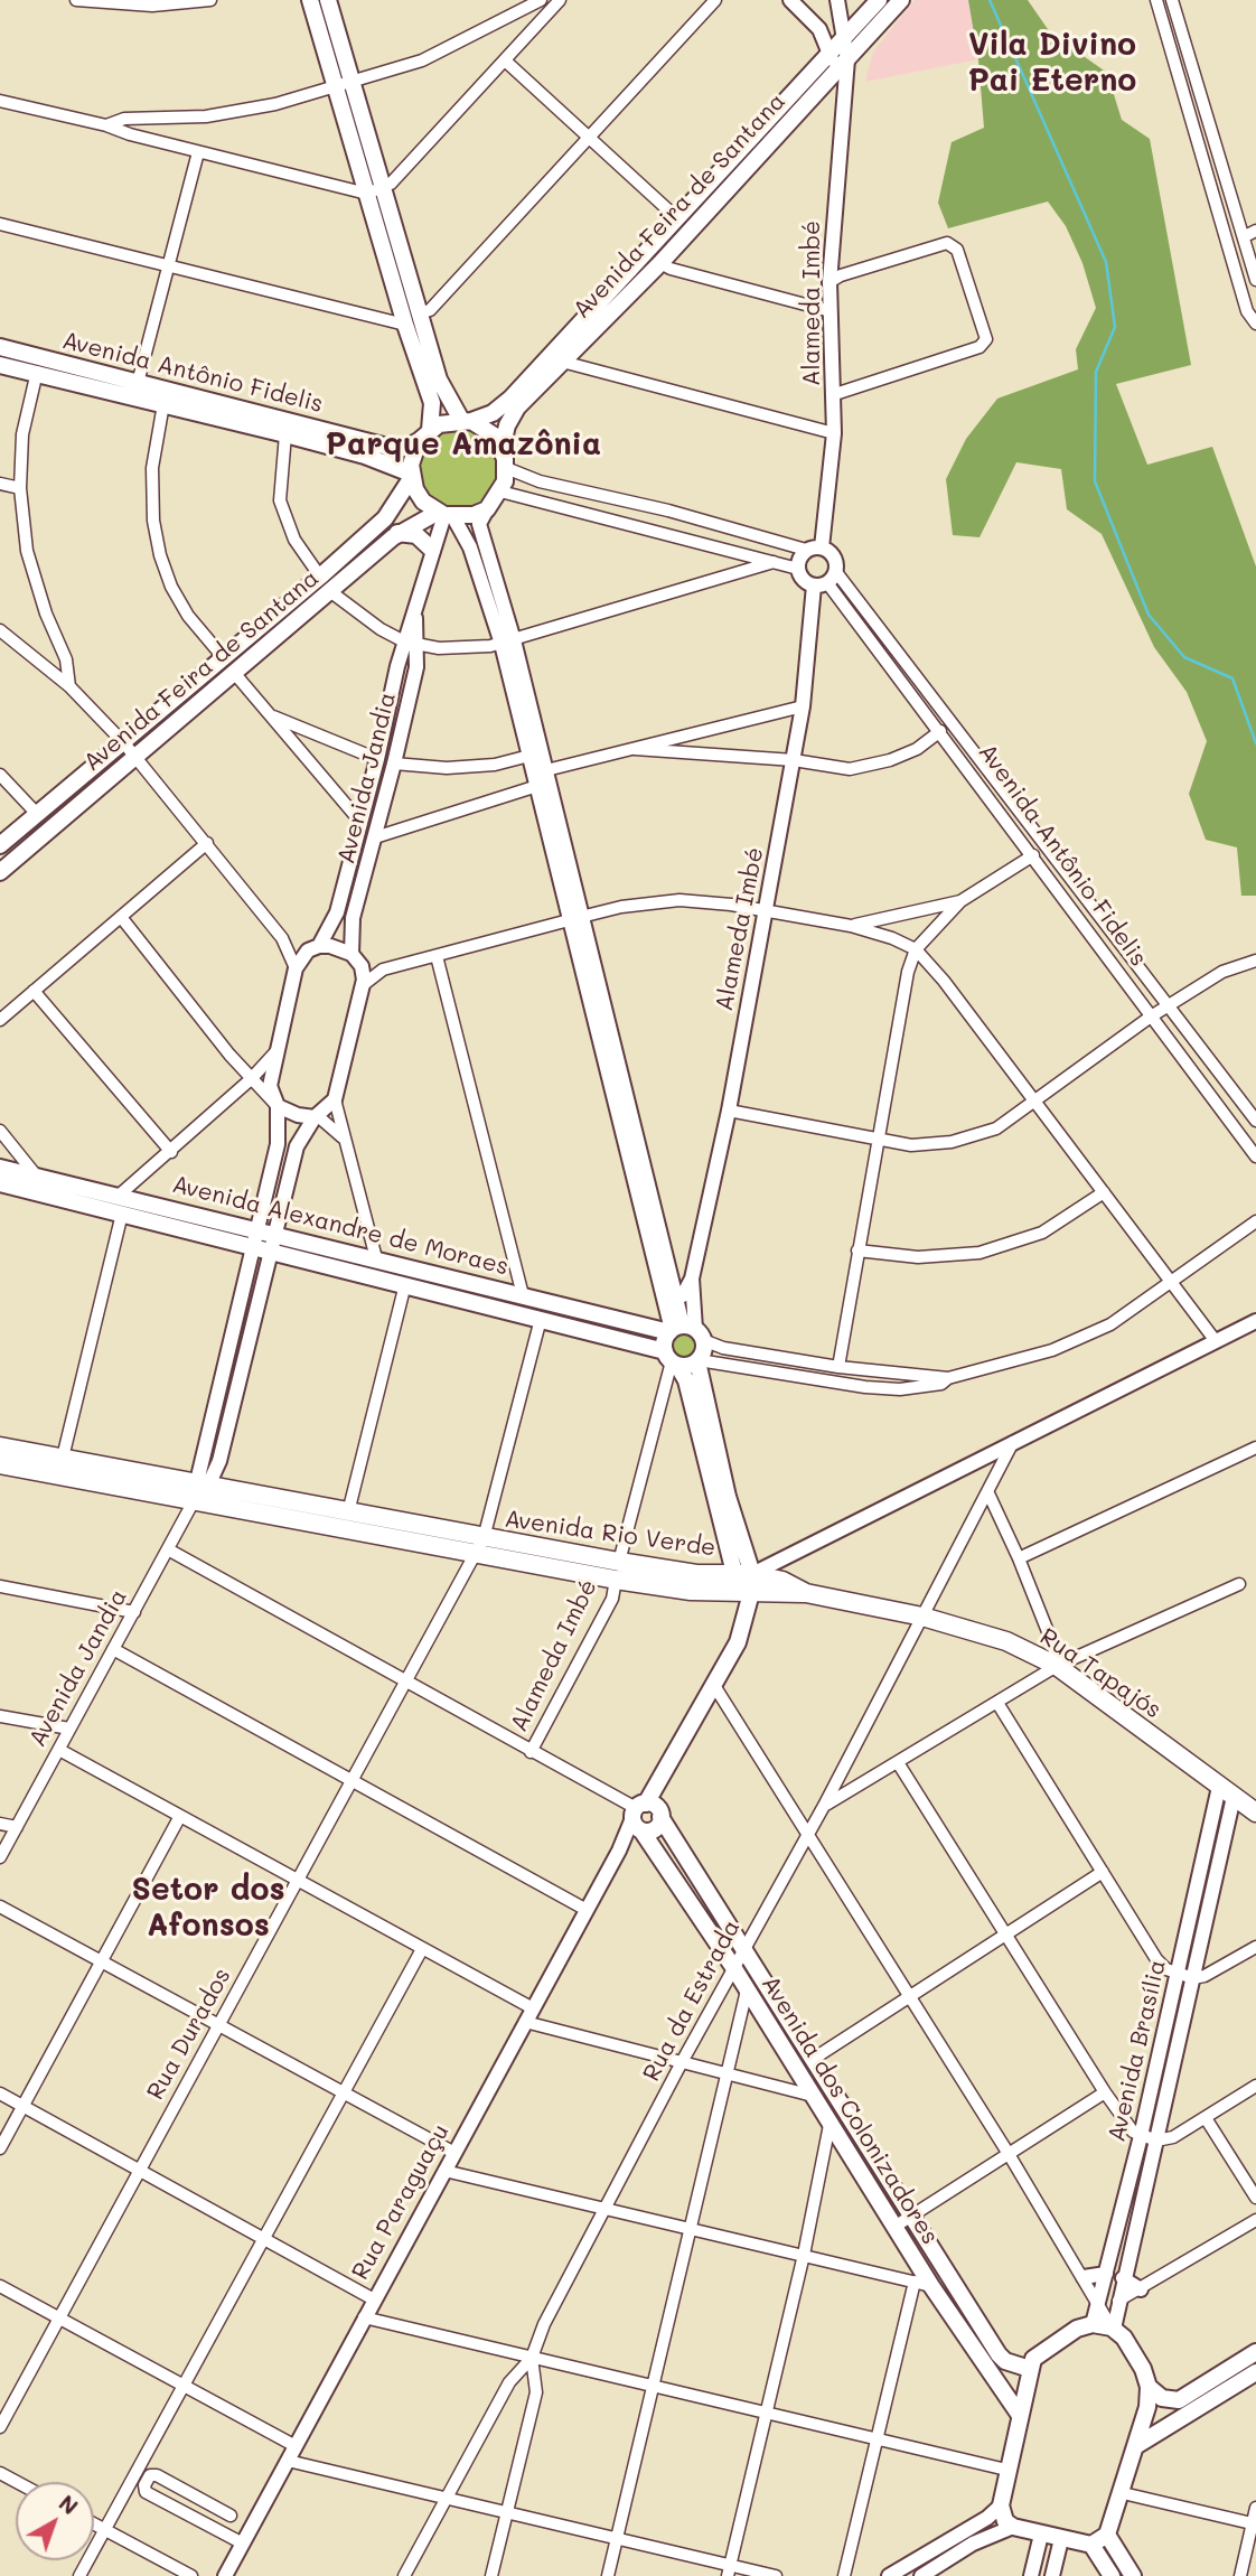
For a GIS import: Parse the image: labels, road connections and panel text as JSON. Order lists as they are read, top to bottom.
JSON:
{
  "streets": {
    "main road": [
      "Avenida Feira de Santana",
      "Avenida Antônio Fidelis",
      "Avenida Alexandre de Moraes",
      "Avenida Rio Verde",
      "Rua Tapajós",
      "Avenida dos Colonizadores",
      "Rua Paraguaçu"
    ],
    "street": [
      "Alameda Imbé",
      "Avenida Jandia",
      "Rua da Estrada",
      "Rua Durados",
      "Avenida Brasília"
    ]
  },
  "crossings": [
    ["Avenida Feira de Santana", "Alameda Imbé"],
    ["Avenida Feira de Santana", "Avenida Antônio Fidelis"],
    ["Avenida Feira de Santana", "Avenida Jandia"],
    ["Alameda Imbé", "Avenida Antônio Fidelis"],
    ["Alameda Imbé", "Avenida Alexandre de Moraes"],
    ["Alameda Imbé", "Avenida Rio Verde"],
    ["Avenida Antônio Fidelis", "Avenida Jandia"],
    ["Avenida Jandia", "Avenida Alexandre de Moraes"],
    ["Avenida Jandia", "Avenida Rio Verde"],
    ["Avenida Alexandre de Moraes", "Rua Durados"],
    ["Avenida Rio Verde", "Rua Tapajós"],
    ["Avenida Rio Verde", "Rua da Estrada"],
    ["Avenida Rio Verde", "Rua Durados"],
    ["Avenida Rio Verde", "Rua Paraguaçu"],
    ["Rua Tapajós", "Rua da Estrada"],
    ["Rua Tapajós", "Avenida Brasília"],
    ["Rua Tapajós", "Rua Paraguaçu"],
    ["Rua da Estrada", "Avenida dos Colonizadores"],
    ["Avenida dos Colonizadores", "Rua Paraguaçu"]
  ],
  "districts": ["Vila Divino Pai Eterno", "Parque Amazônia", "Setor dos Afonsos"],
  "north": "top right"
}
